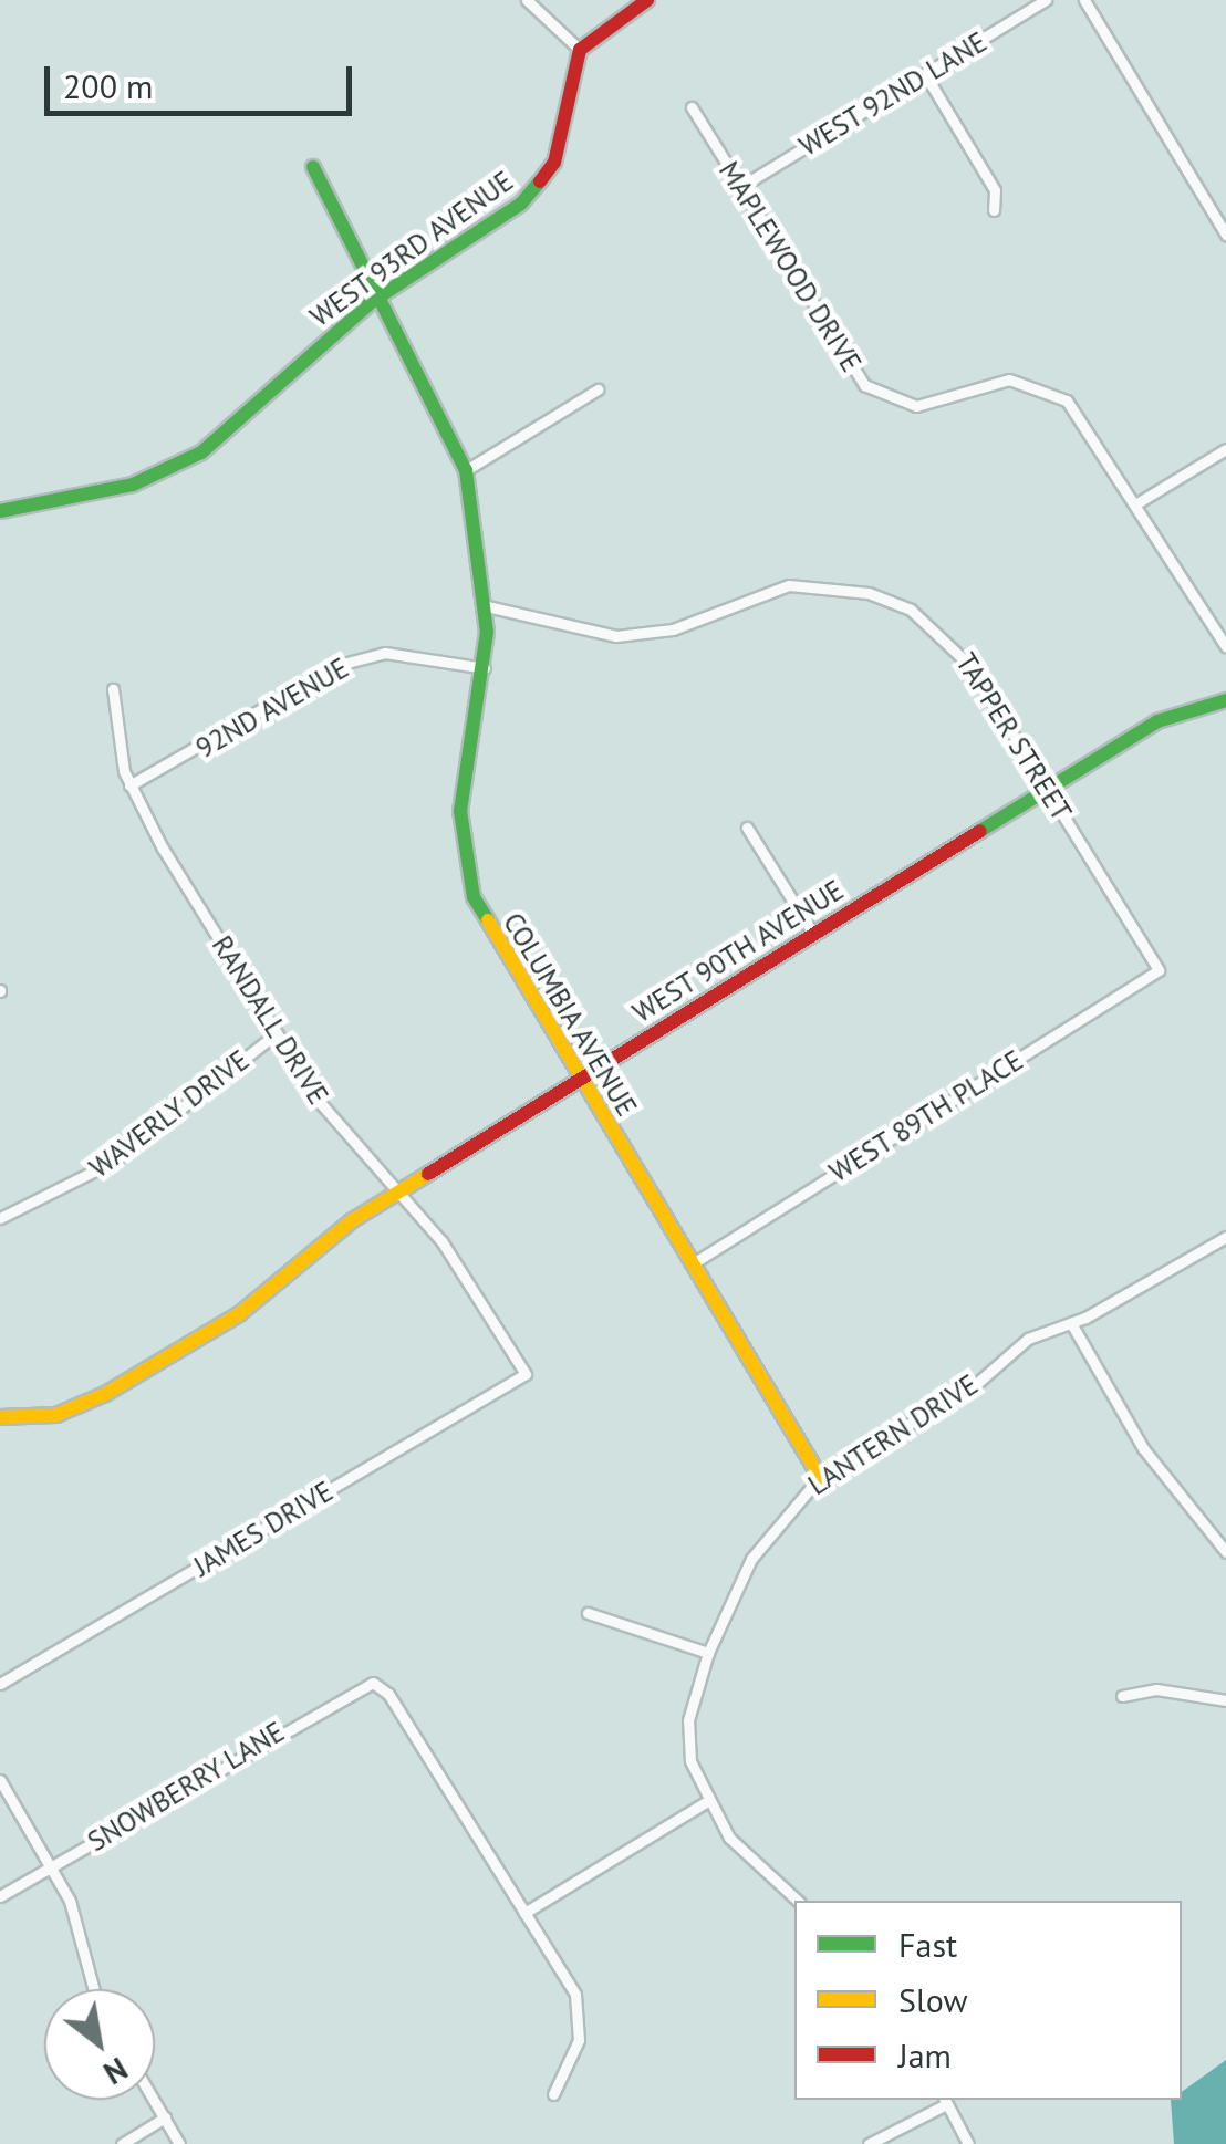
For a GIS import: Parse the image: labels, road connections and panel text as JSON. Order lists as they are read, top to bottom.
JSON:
{
  "streets": {
    "street": [
      "WEST 92ND LANE",
      "WEST 93RD AVENUE",
      "MAPLEWOOD DRIVE",
      "92ND AVENUE",
      "TAPPER STREET",
      "WEST 90TH AVENUE",
      "COLUMBIA AVENUE",
      "RANDALL DRIVE",
      "WAVERLY DRIVE",
      "WEST 89TH PLACE",
      "LANTERN DRIVE",
      "JAMES DRIVE",
      "SNOWBERRY LANE"
    ]
  },
  "crossings": [
    ["WEST 92ND LANE", "MAPLEWOOD DRIVE"],
    ["WEST 93RD AVENUE", "COLUMBIA AVENUE"],
    ["92ND AVENUE", "COLUMBIA AVENUE"],
    ["92ND AVENUE", "RANDALL DRIVE"],
    ["TAPPER STREET", "WEST 90TH AVENUE"],
    ["TAPPER STREET", "COLUMBIA AVENUE"],
    ["TAPPER STREET", "WEST 89TH PLACE"],
    ["WEST 90TH AVENUE", "COLUMBIA AVENUE"],
    ["WEST 90TH AVENUE", "RANDALL DRIVE"],
    ["COLUMBIA AVENUE", "WEST 89TH PLACE"],
    ["COLUMBIA AVENUE", "LANTERN DRIVE"],
    ["RANDALL DRIVE", "WAVERLY DRIVE"],
    ["RANDALL DRIVE", "JAMES DRIVE"]
  ],
  "legend": ["Fast", "Slow", "Jam"],
  "scale_bar": "200 m",
  "north": "bottom right"
}
